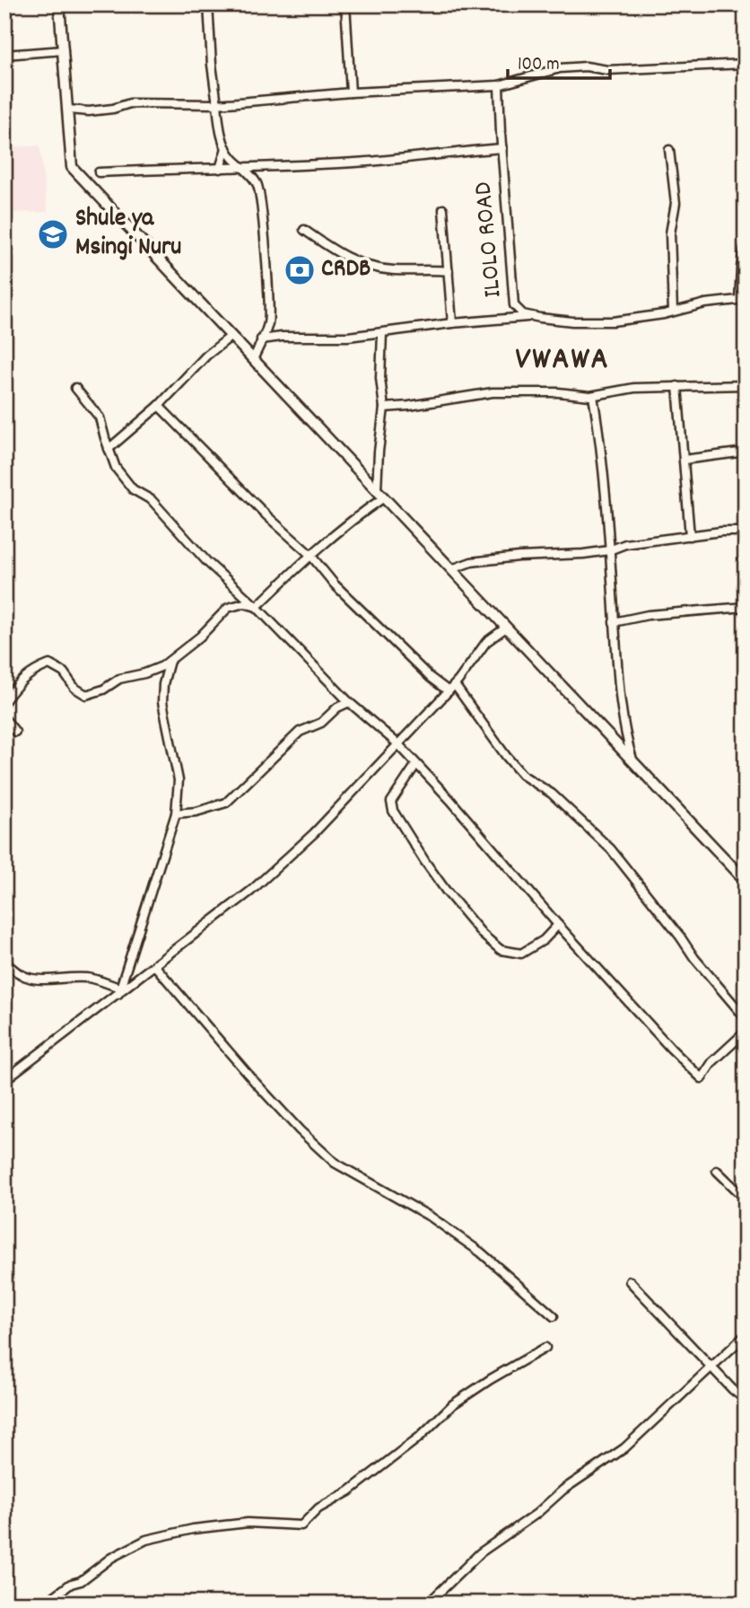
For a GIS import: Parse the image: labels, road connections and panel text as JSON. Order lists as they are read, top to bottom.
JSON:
{
  "streets": {
    "street": ["ILOLO ROAD"]
  },
  "districts": ["VWAWA"],
  "places": {
    "school or university": ["Shule ya Msingi Nuru"],
    "bank": ["CRDB"]
  },
  "scale_bar": "100 m"
}
